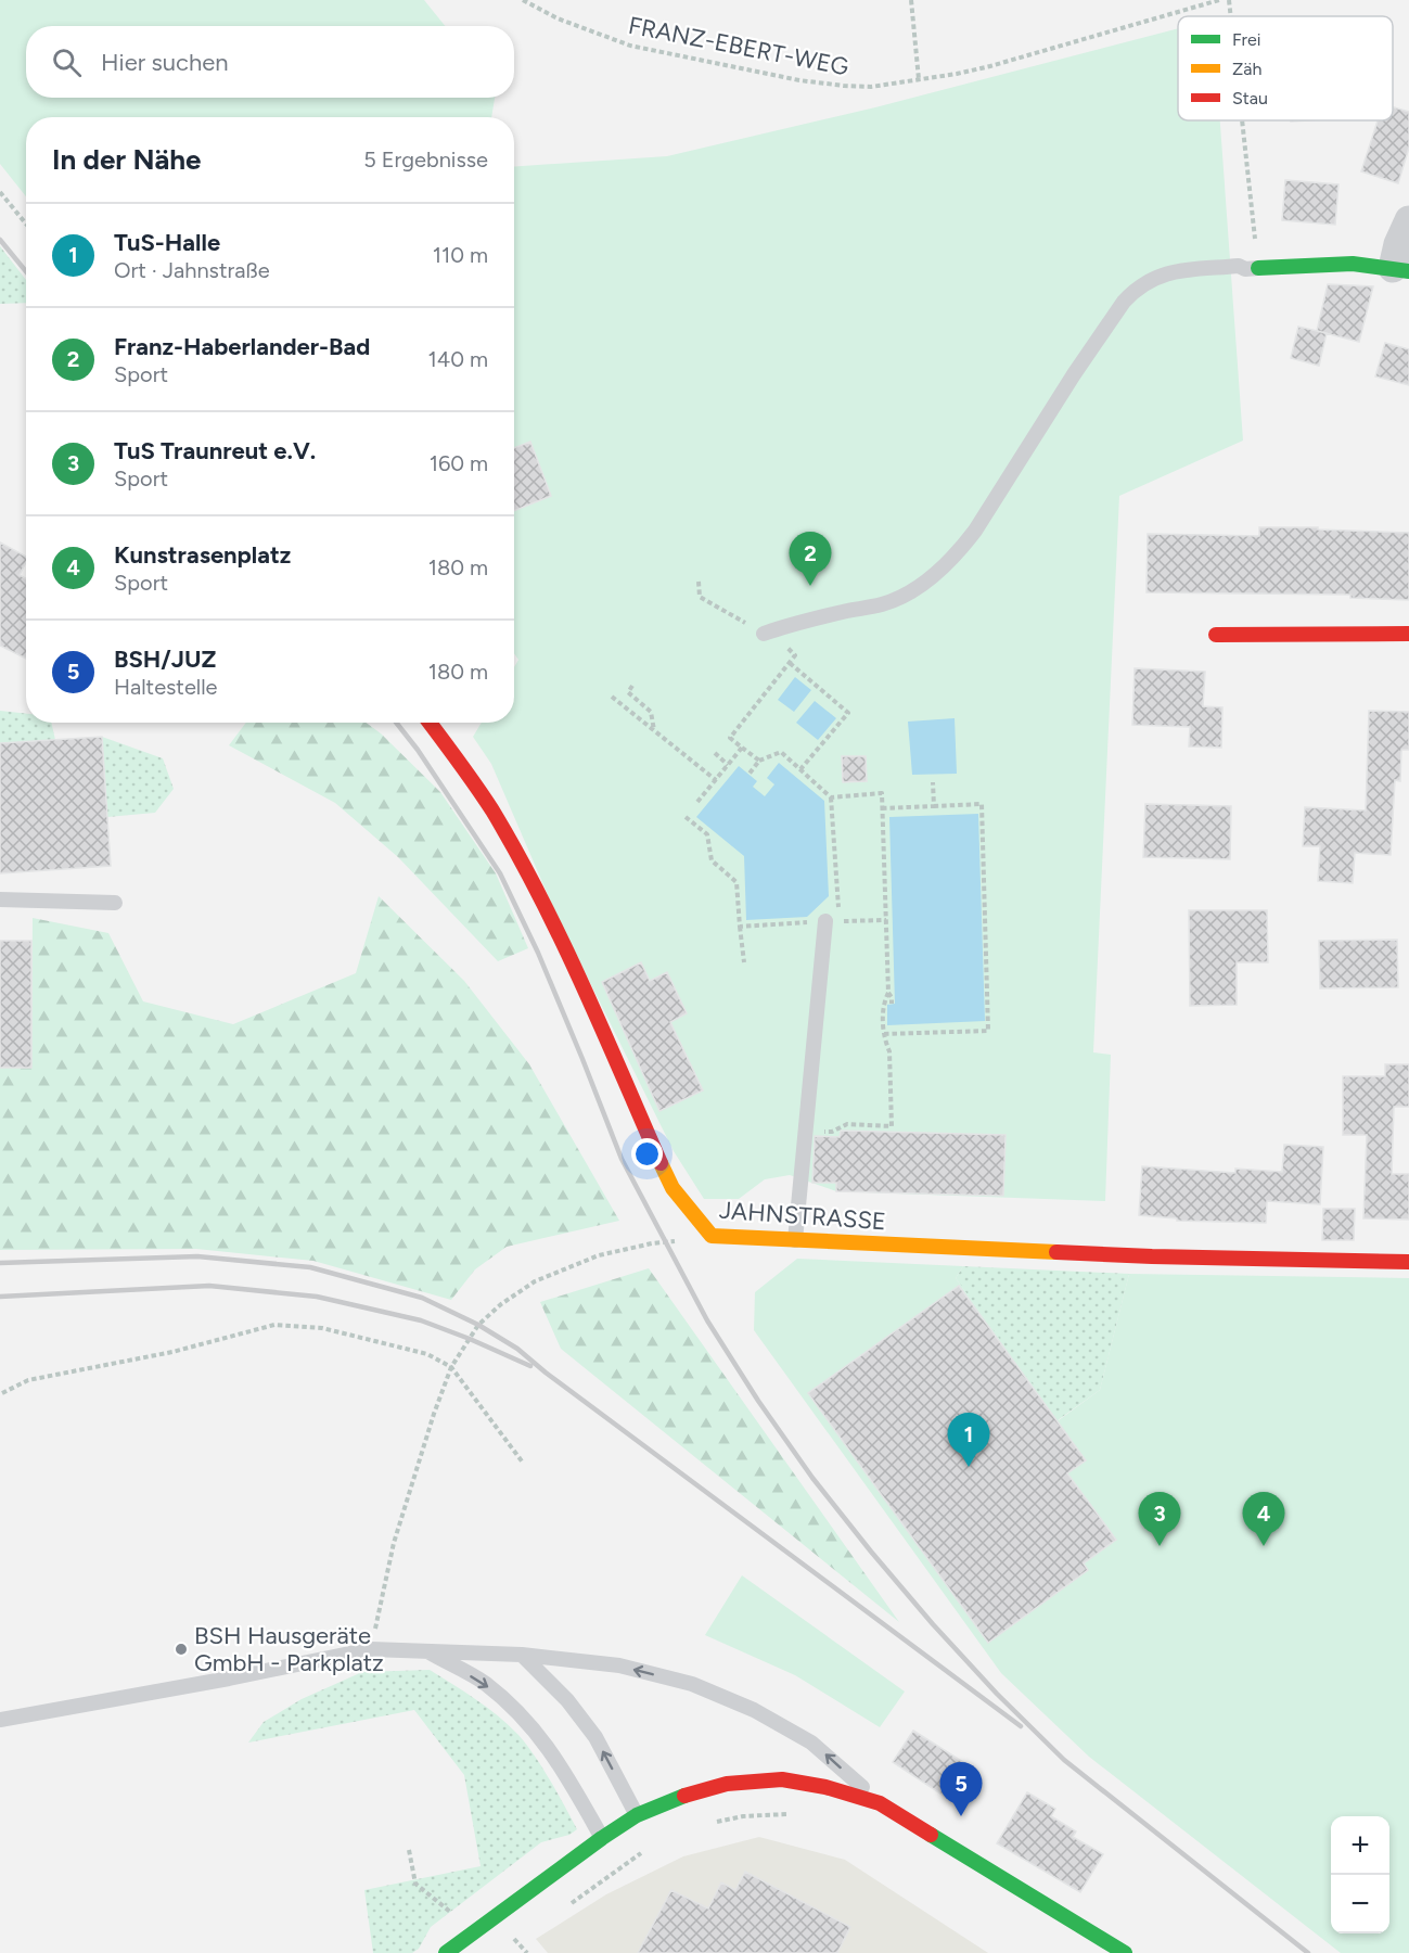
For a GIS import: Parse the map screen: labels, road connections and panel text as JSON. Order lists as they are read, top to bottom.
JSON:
{
  "streets": {
    "street": ["JAHNSTRASSE"],
    "path": ["FRANZ-EBERT-WEG"]
  },
  "places": ["BSH Hausgeräte GmbH - Parkplatz"],
  "legend": ["Frei", "Zäh", "Stau"],
  "page": {
    "search": "Hier suchen",
    "heading": ["In der Nähe", "5 Ergebnisse"],
    "list": [
      {
        "mark": "1",
        "name": "TuS-Halle",
        "note": "Ort · Jahnstraße",
        "value": "110 m"
      },
      {
        "mark": "2",
        "name": "Franz-Haberlander-Bad",
        "note": "Sport",
        "value": "140 m"
      },
      {
        "mark": "3",
        "name": "TuS Traunreut e.V.",
        "note": "Sport",
        "value": "160 m"
      },
      {
        "mark": "4",
        "name": "Kunstrasenplatz",
        "note": "Sport",
        "value": "180 m"
      },
      {
        "mark": "5",
        "name": "BSH/JUZ",
        "note": "Haltestelle",
        "value": "180 m"
      }
    ],
    "pins": [
      "2",
      "1",
      "3",
      "4",
      "5"
    ],
    "map_buttons": ["+", "−"]
  }
}
